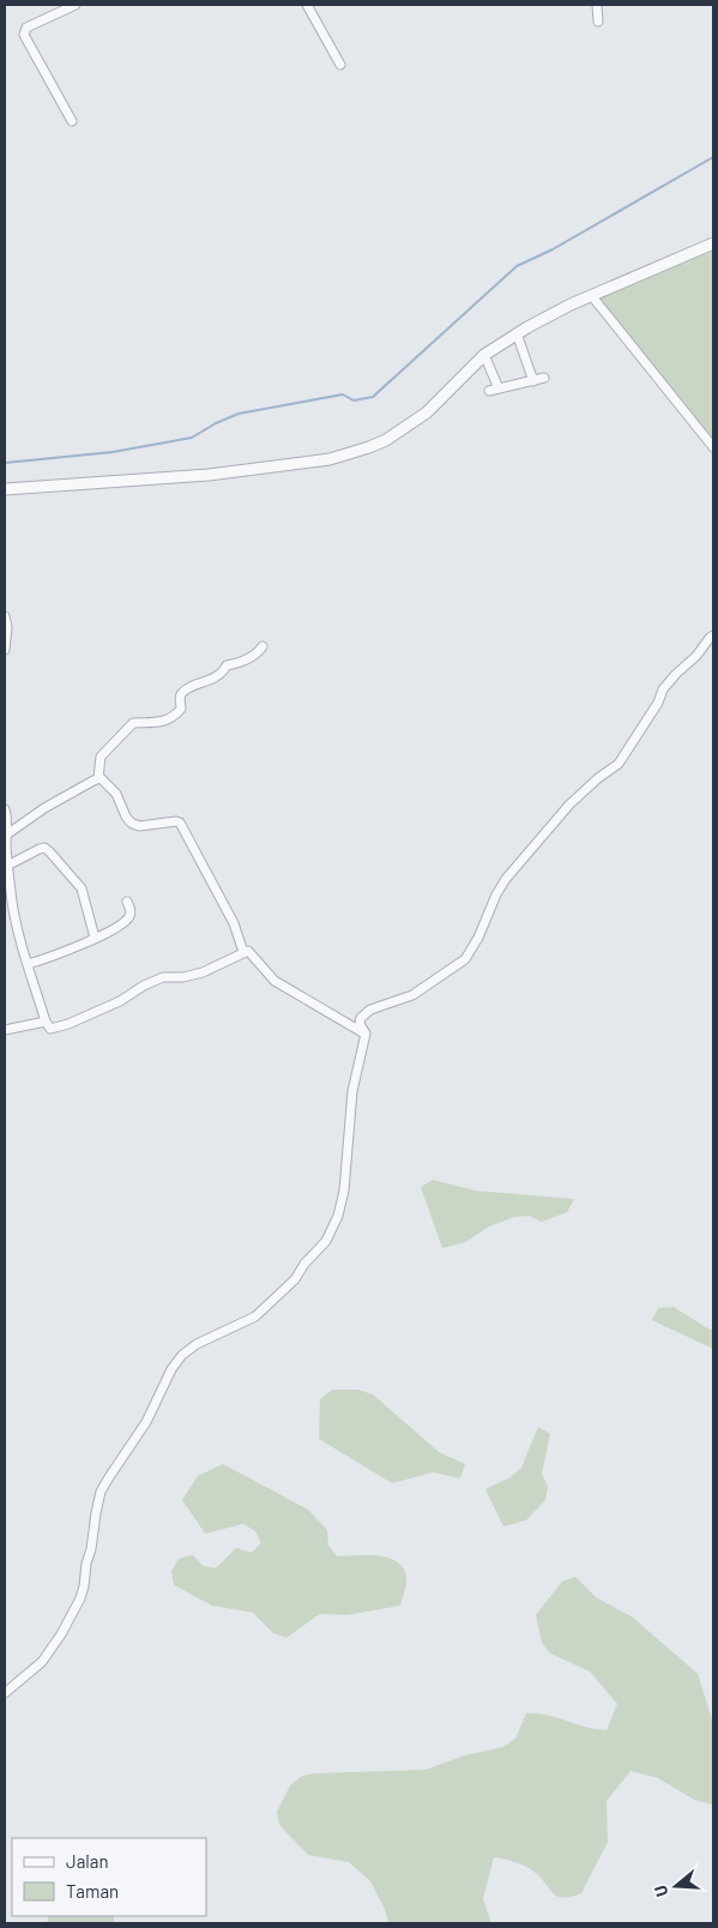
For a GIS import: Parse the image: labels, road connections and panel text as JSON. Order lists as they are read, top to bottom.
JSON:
{
  "legend": ["Jalan", "Taman"],
  "north": "left"
}
